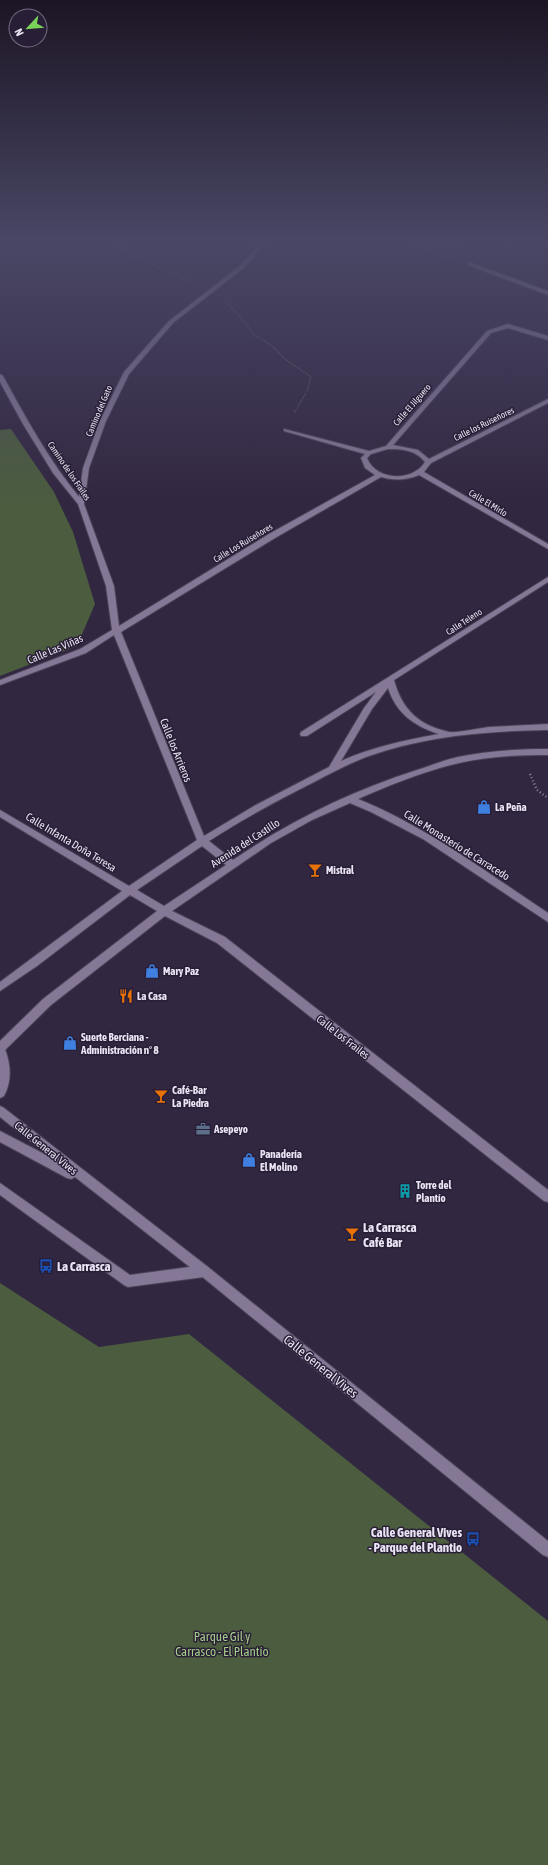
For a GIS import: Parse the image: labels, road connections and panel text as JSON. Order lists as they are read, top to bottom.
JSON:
{
  "streets": {
    "street": [
      "Calle El Jilguero",
      "Camino del Gato",
      "Calle los Ruiseñores",
      "Camino de los Frailes",
      "Calle El Mirlo",
      "Calle Los Ruiseñores",
      "Calle Teleno",
      "Calle Las Viñas",
      "Calle los Arrieros",
      "Calle Infanta Doña Teresa",
      "Avenida del Castillo",
      "Calle Monasterio de Carracedo",
      "Calle Los Frailes",
      "Calle General Vives"
    ]
  },
  "crossings": [
    ["Camino del Gato", "Camino de los Frailes"],
    ["Camino de los Frailes", "Calle Los Ruiseñores"],
    ["Camino de los Frailes", "Calle Las Viñas"],
    ["Camino de los Frailes", "Calle los Arrieros"],
    ["Calle Los Ruiseñores", "Calle Las Viñas"],
    ["Calle Los Ruiseñores", "Calle los Arrieros"],
    ["Calle Teleno", "Avenida del Castillo"],
    ["Calle Las Viñas", "Calle los Arrieros"],
    ["Calle los Arrieros", "Avenida del Castillo"],
    ["Calle Infanta Doña Teresa", "Avenida del Castillo"],
    ["Calle Infanta Doña Teresa", "Calle Los Frailes"],
    ["Avenida del Castillo", "Calle Monasterio de Carracedo"],
    ["Avenida del Castillo", "Calle Los Frailes"]
  ],
  "parks": ["Parque Gil y Carrasco - El Plantío"],
  "places": {
    "shop": [
      "La Peña",
      "Mary Paz",
      "Suerte Berciana - Administración n° 8",
      "Panadería El Molino"
    ],
    "bar": ["Mistral", "Café-Bar La Piedra", "La Carrasca Café Bar"],
    "restaurant": ["La Casa"],
    "office": ["Asepeyo"],
    "building": ["Torre del Plantío"],
    "bus stop": ["La Carrasca", "Calle General Vives - Parque del Plantio"]
  },
  "north": "bottom left"
}
